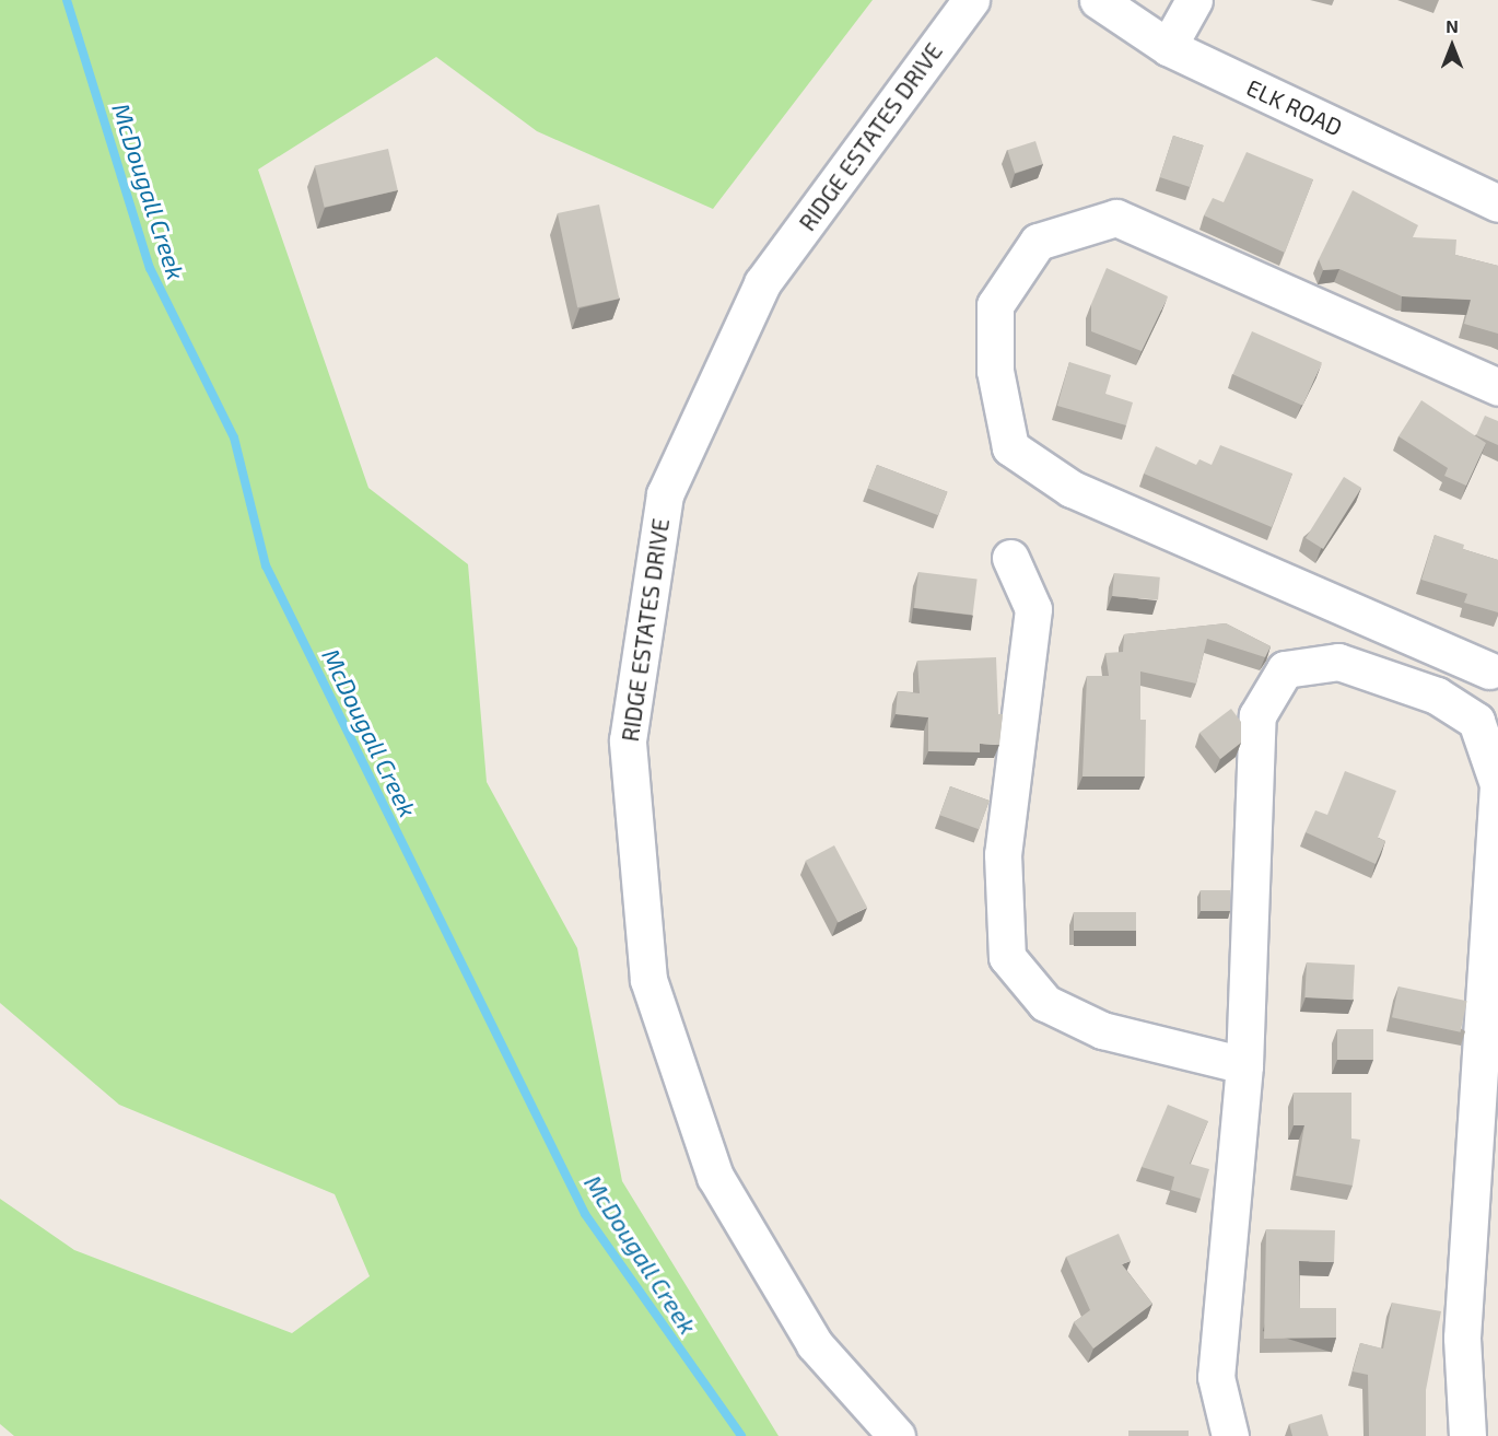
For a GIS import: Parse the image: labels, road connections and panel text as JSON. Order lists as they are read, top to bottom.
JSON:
{
  "streets": {
    "street": ["ELK ROAD", "RIDGE ESTATES DRIVE"]
  },
  "water": ["McDougall Creek"],
  "north": "top"
}
